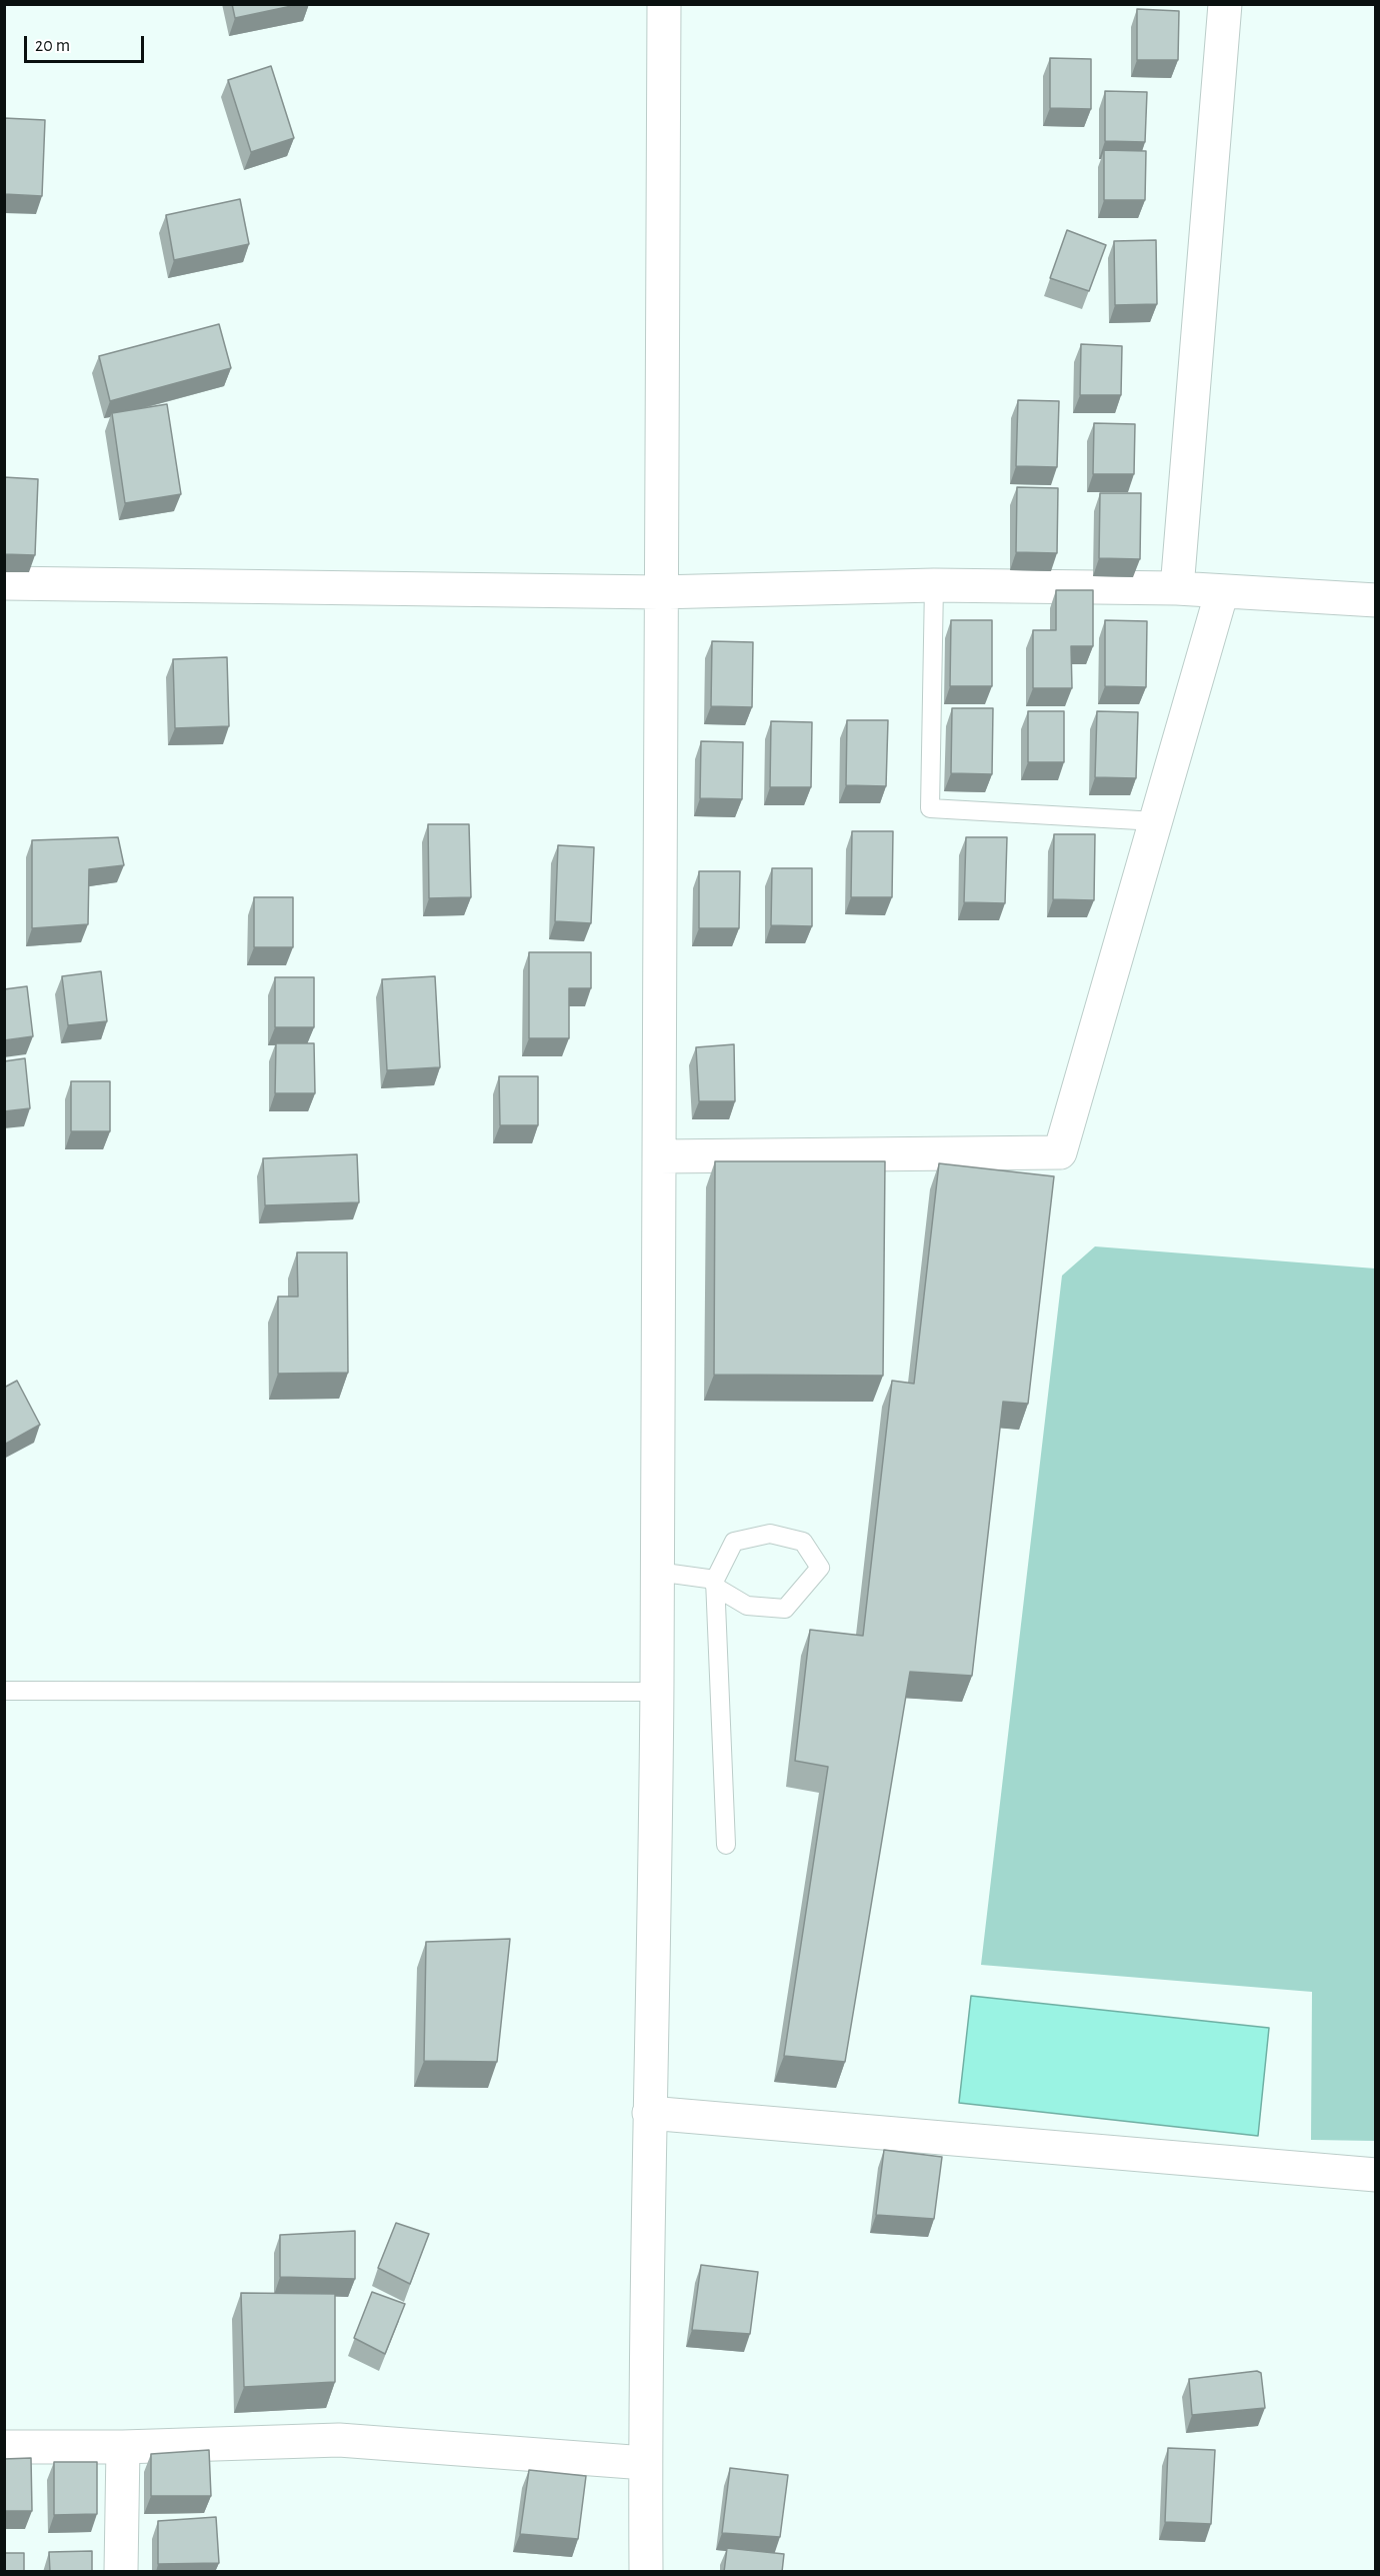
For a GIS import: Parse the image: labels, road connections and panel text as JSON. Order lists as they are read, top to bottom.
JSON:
{
  "scale_bar": "20 m"
}
